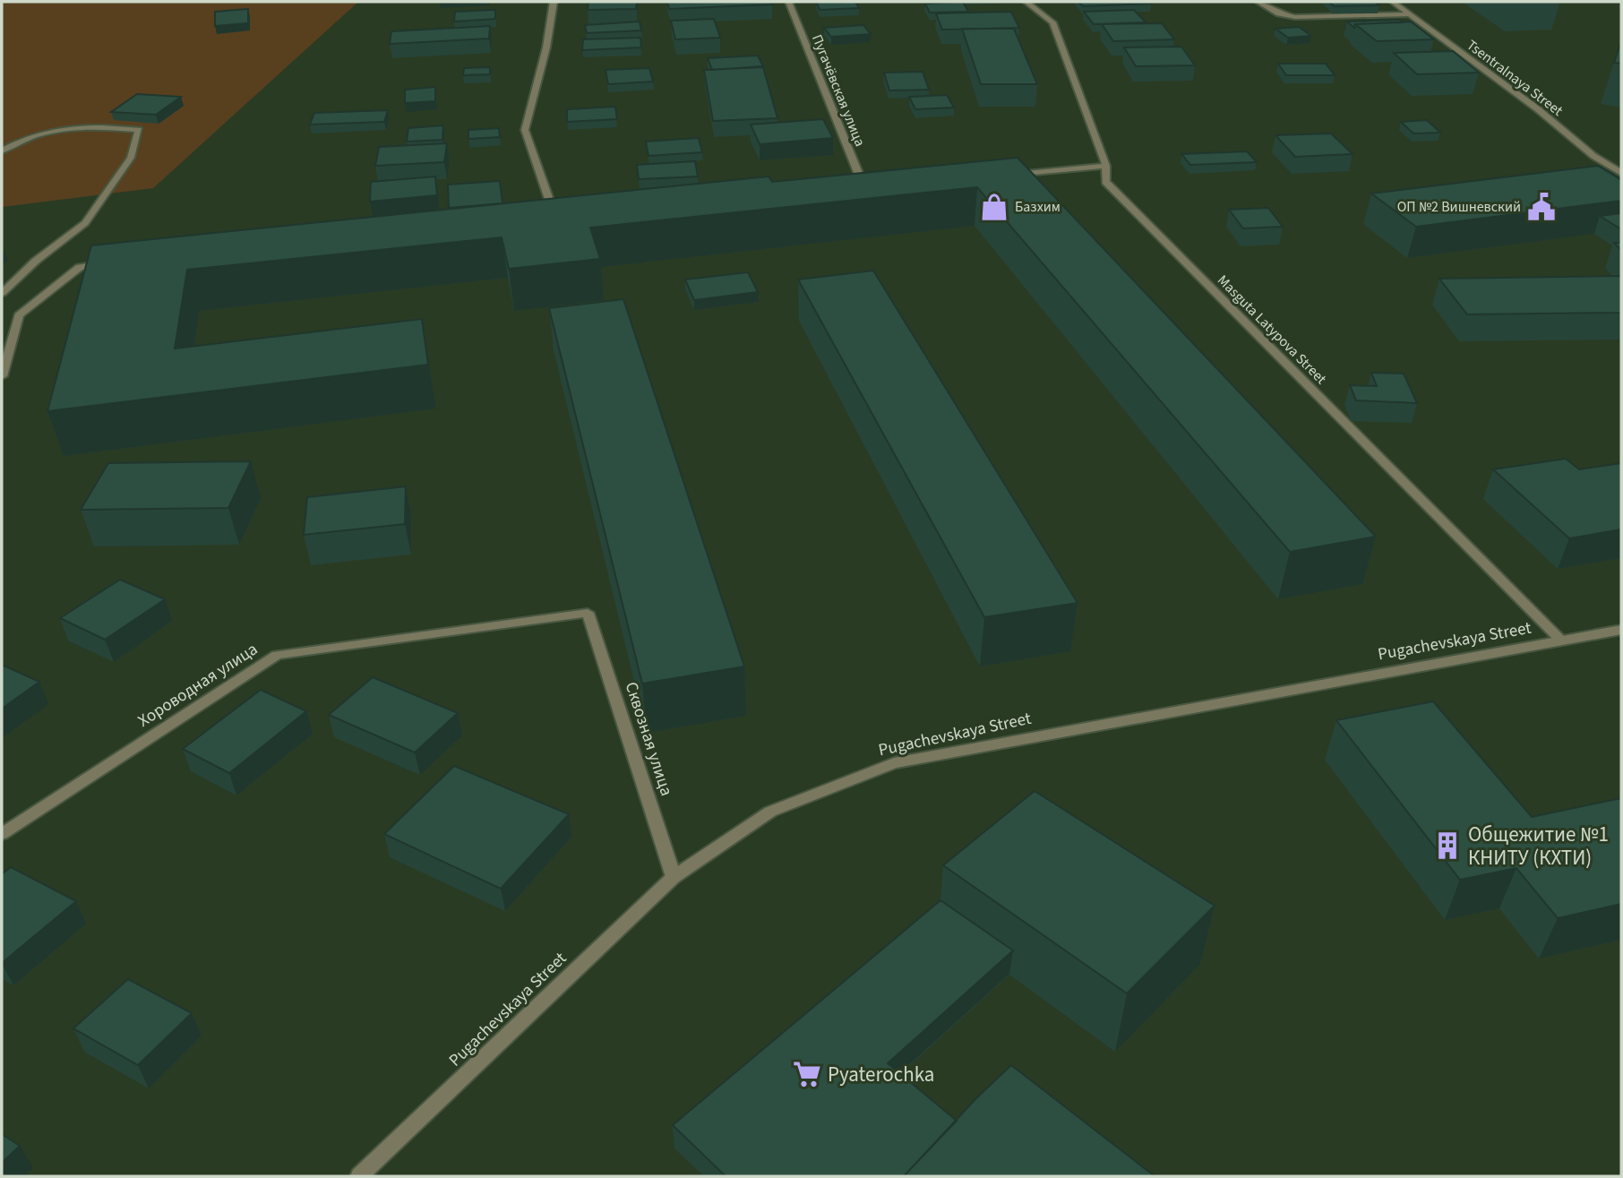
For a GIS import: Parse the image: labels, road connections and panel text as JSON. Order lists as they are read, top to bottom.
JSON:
{
  "streets": {
    "street": [
      "Tsentralnaya Street",
      "Пугачёвская улица",
      "Masguta Latypova Street",
      "Pugachevskaya Street",
      "Хороводная улица",
      "Сквозная улица"
    ]
  },
  "crossings": [
    ["Masguta Latypova Street", "Pugachevskaya Street"],
    ["Pugachevskaya Street", "Сквозная улица"],
    ["Хороводная улица", "Сквозная улица"]
  ],
  "places": {
    "shop": ["Базхим"],
    "public building": ["ОП №2 Вишневский"],
    "building": ["Общежитие №1 КНИТУ (КХТИ)"],
    "supermarket": ["Pyaterochka"]
  }
}
